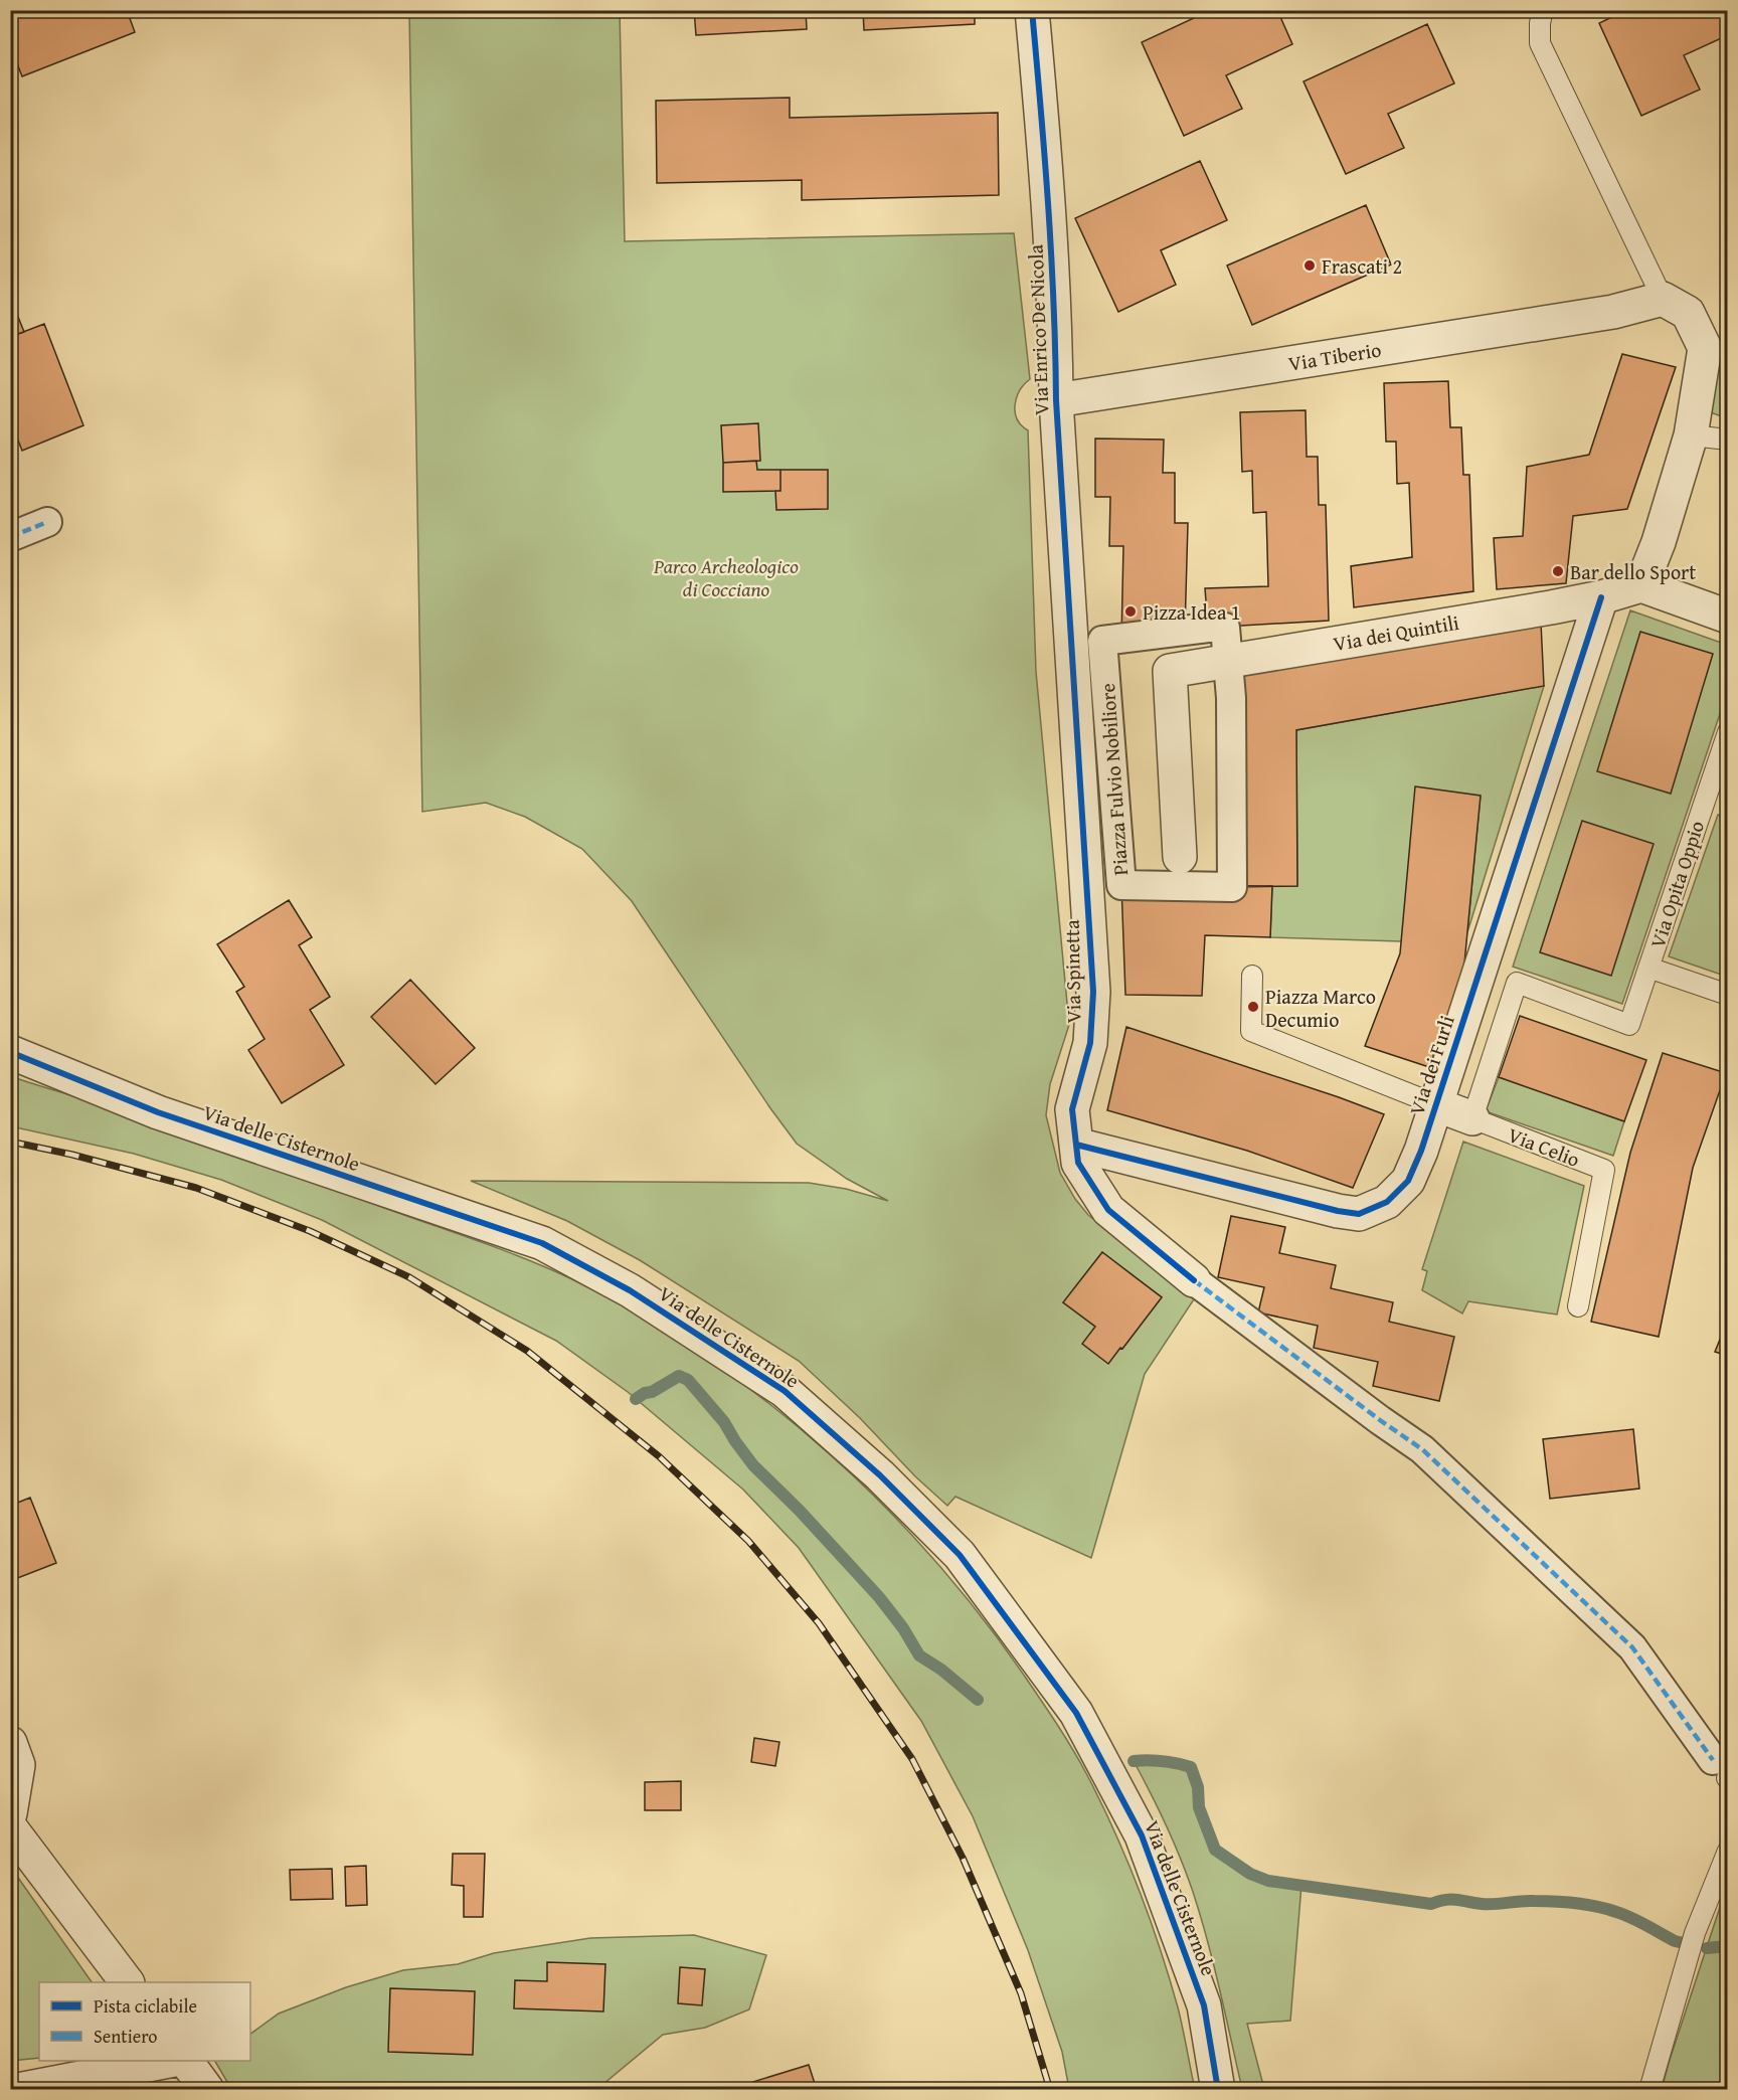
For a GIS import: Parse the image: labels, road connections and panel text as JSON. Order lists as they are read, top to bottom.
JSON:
{
  "streets": {
    "street": [
      "Via Enrico De Nicola",
      "Via Tiberio",
      "Via dei Quintili",
      "Piazza Fulvio Nobiliore",
      "Via Spinetta",
      "Via dei Furli",
      "Via delle Cisternole",
      "Via Celio"
    ],
    "lane": ["Via Opita Oppio"]
  },
  "crossings": [
    ["Via Enrico De Nicola", "Via Tiberio"],
    ["Via Enrico De Nicola", "Via Spinetta"],
    ["Via dei Quintili", "Piazza Fulvio Nobiliore"],
    ["Via dei Quintili", "Via dei Furli"],
    ["Via Opita Oppio", "Via Celio"],
    ["Via Spinetta", "Via dei Furli"],
    ["Via dei Furli", "Via Celio"]
  ],
  "parks": ["Parco Archeologico di Cocciano"],
  "places": [
    "Frascati 2",
    "Bar dello Sport",
    "Pizza Idea 1",
    "Piazza Marco Decumio"
  ],
  "legend": ["Pista ciclabile", "Sentiero"]
}
